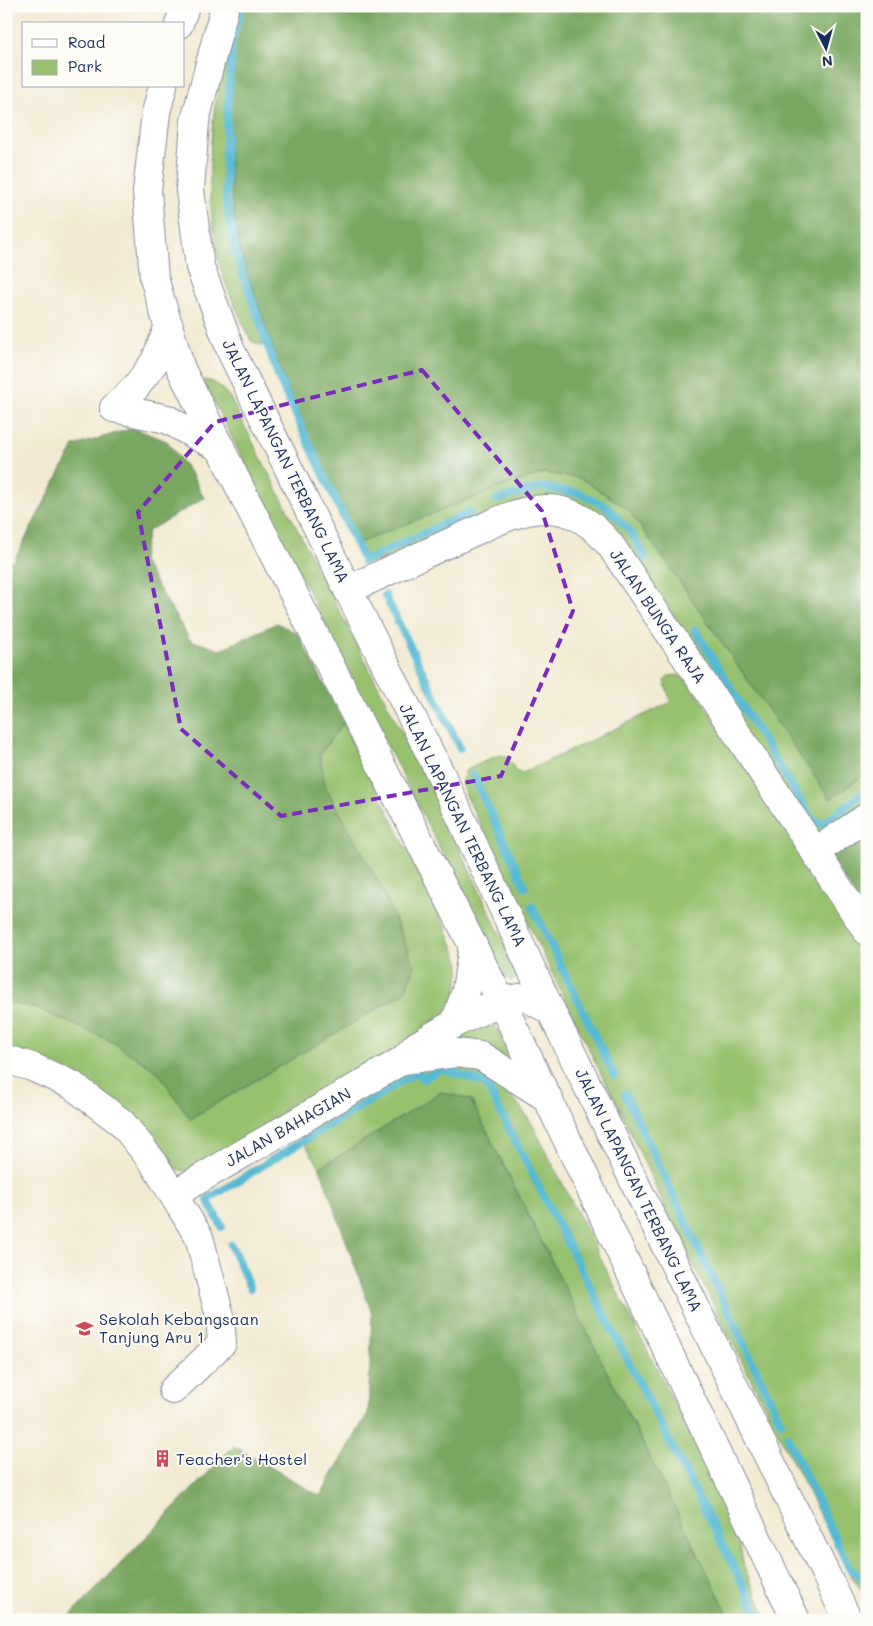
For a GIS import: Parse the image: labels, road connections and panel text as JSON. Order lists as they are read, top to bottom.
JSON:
{
  "streets": {
    "main road": ["JALAN LAPANGAN TERBANG LAMA", "JALAN BUNGA RAJA", "JALAN BAHAGIAN"]
  },
  "crossings": [
    ["JALAN LAPANGAN TERBANG LAMA", "JALAN BUNGA RAJA"]
  ],
  "places": {
    "school or university": ["Sekolah Kebangsaan Tanjung Aru 1"],
    "building": ["Teacher's Hostel"]
  },
  "legend": ["Road", "Park"],
  "north": "bottom"
}
